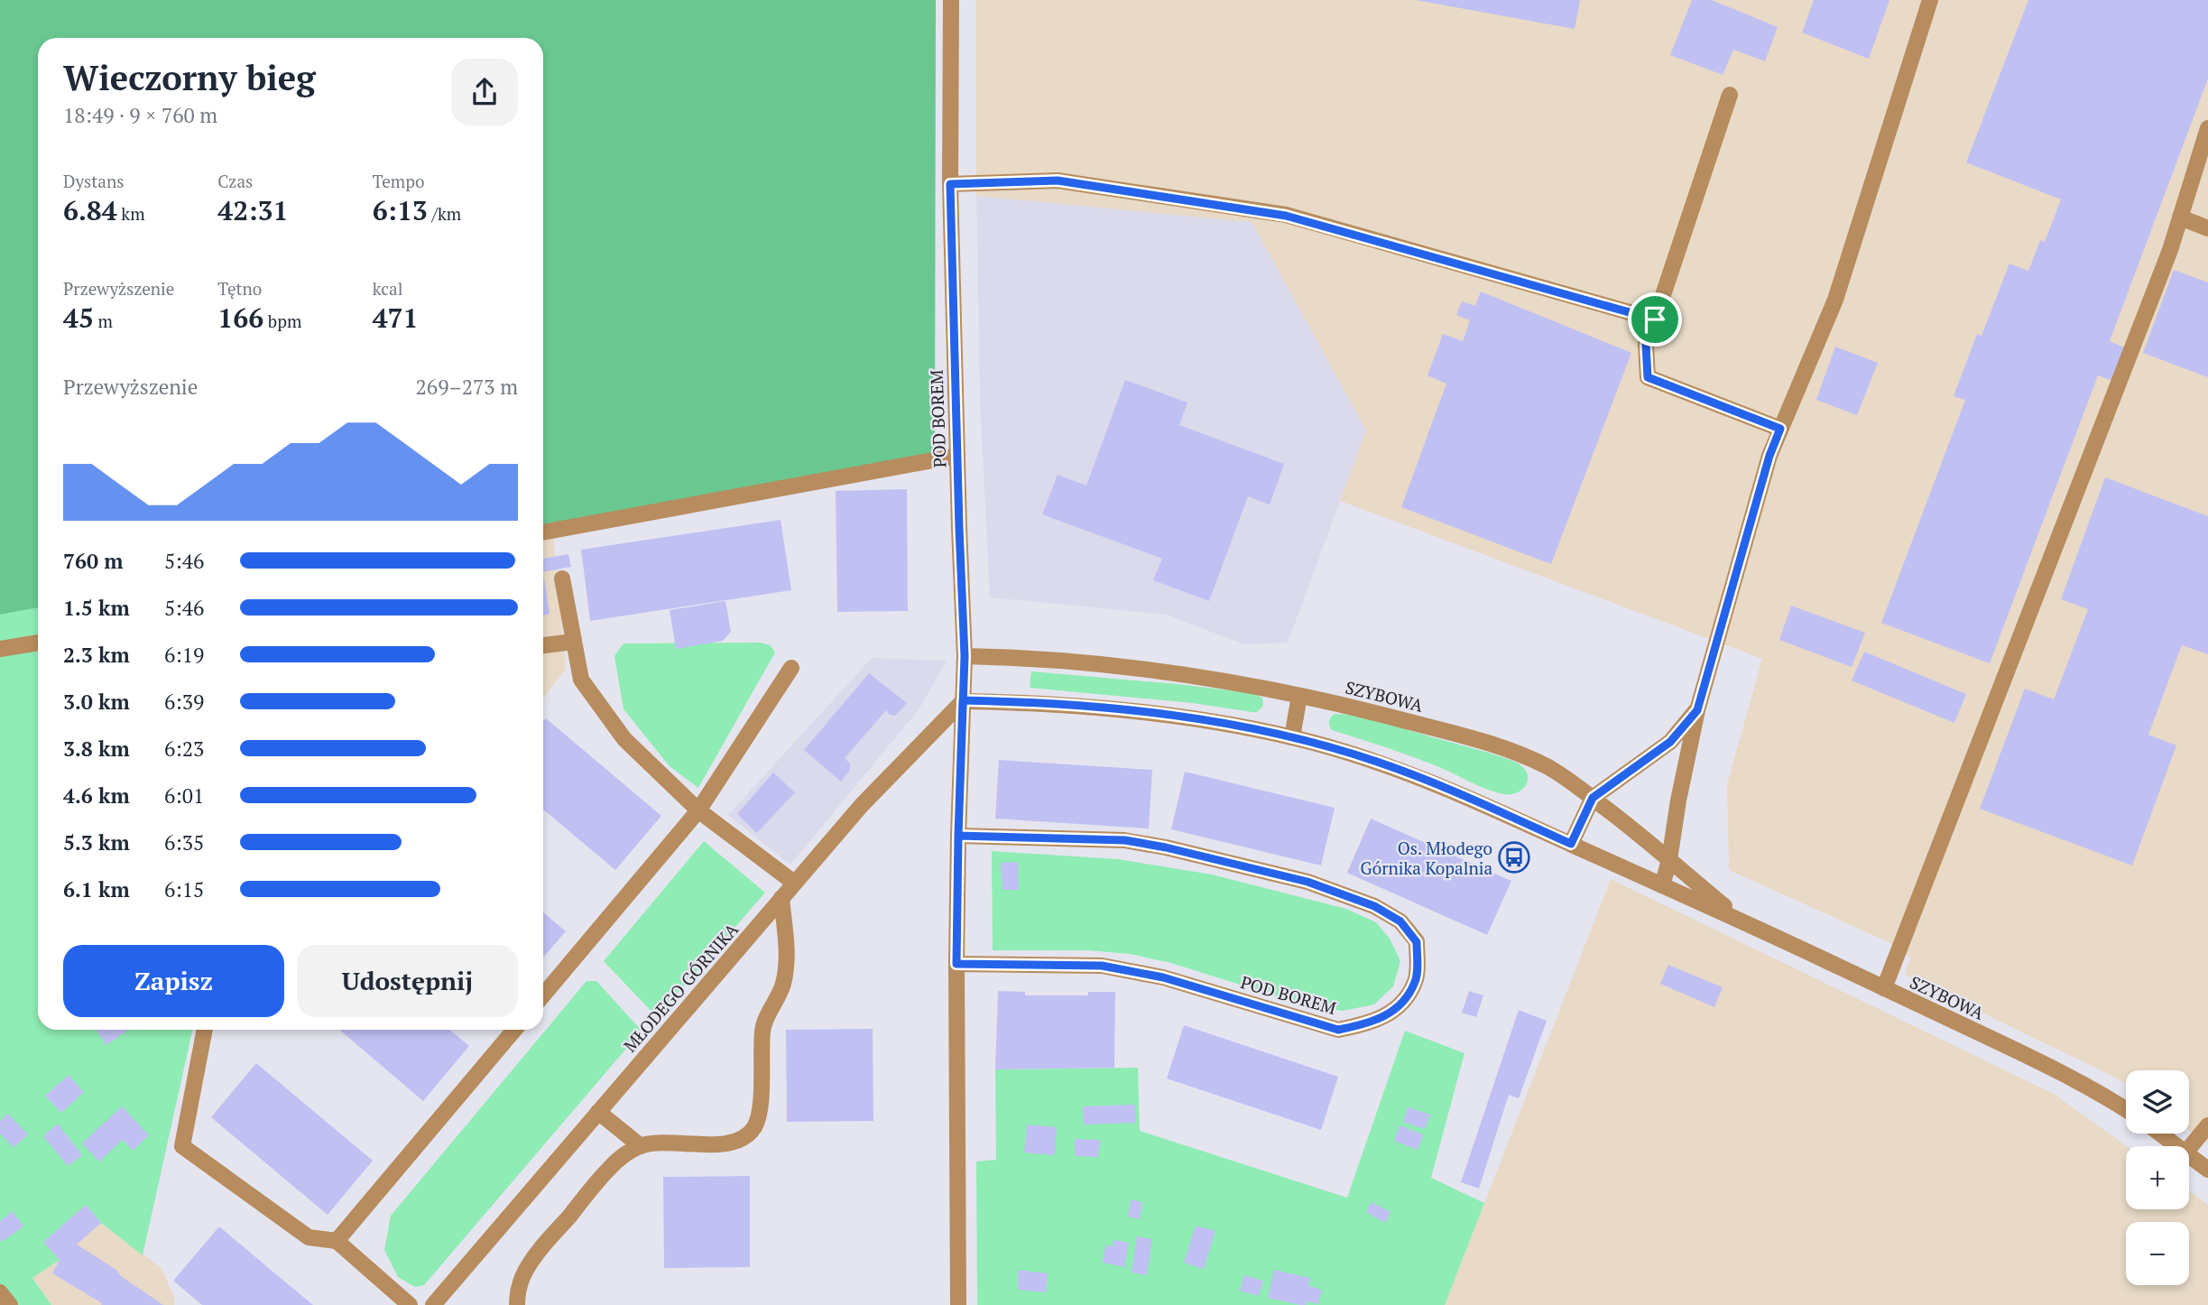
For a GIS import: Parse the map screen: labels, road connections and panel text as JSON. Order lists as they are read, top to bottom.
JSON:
{
  "streets": {
    "street": ["POD BOREM", "SZYBOWA", "MŁODEGO GÓRNIKA"]
  },
  "crossings": [
    ["POD BOREM", "SZYBOWA"],
    ["POD BOREM", "MŁODEGO GÓRNIKA"],
    ["SZYBOWA", "MŁODEGO GÓRNIKA"]
  ],
  "places": {
    "bus stop": ["Os. Młodego Górnika Kopalnia"]
  },
  "page": {
    "heading": ["Wieczorny bieg", "18:49 · 9 × 760 m"],
    "stats": [
      ["Dystans", "6.84 km"],
      ["Czas", "42:31"],
      ["Tempo", "6:13 /km"],
      ["Przewyższenie", "45 m"],
      ["Tętno", "166 bpm"],
      ["kcal", "471"]
    ],
    "chart": ["Przewyższenie", "269–273 m"],
    "list": [
      {
        "name": "760 m",
        "note": "5:46"
      },
      {
        "name": "1.5 km",
        "note": "5:46"
      },
      {
        "name": "2.3 km",
        "note": "6:19"
      },
      {
        "name": "3.0 km",
        "note": "6:39"
      },
      {
        "name": "3.8 km",
        "note": "6:23"
      },
      {
        "name": "4.6 km",
        "note": "6:01"
      },
      {
        "name": "5.3 km",
        "note": "6:35"
      },
      {
        "name": "6.1 km",
        "note": "6:15"
      }
    ],
    "buttons": ["Zapisz", "Udostępnij"],
    "map_buttons": ["+", "−"]
  }
}
